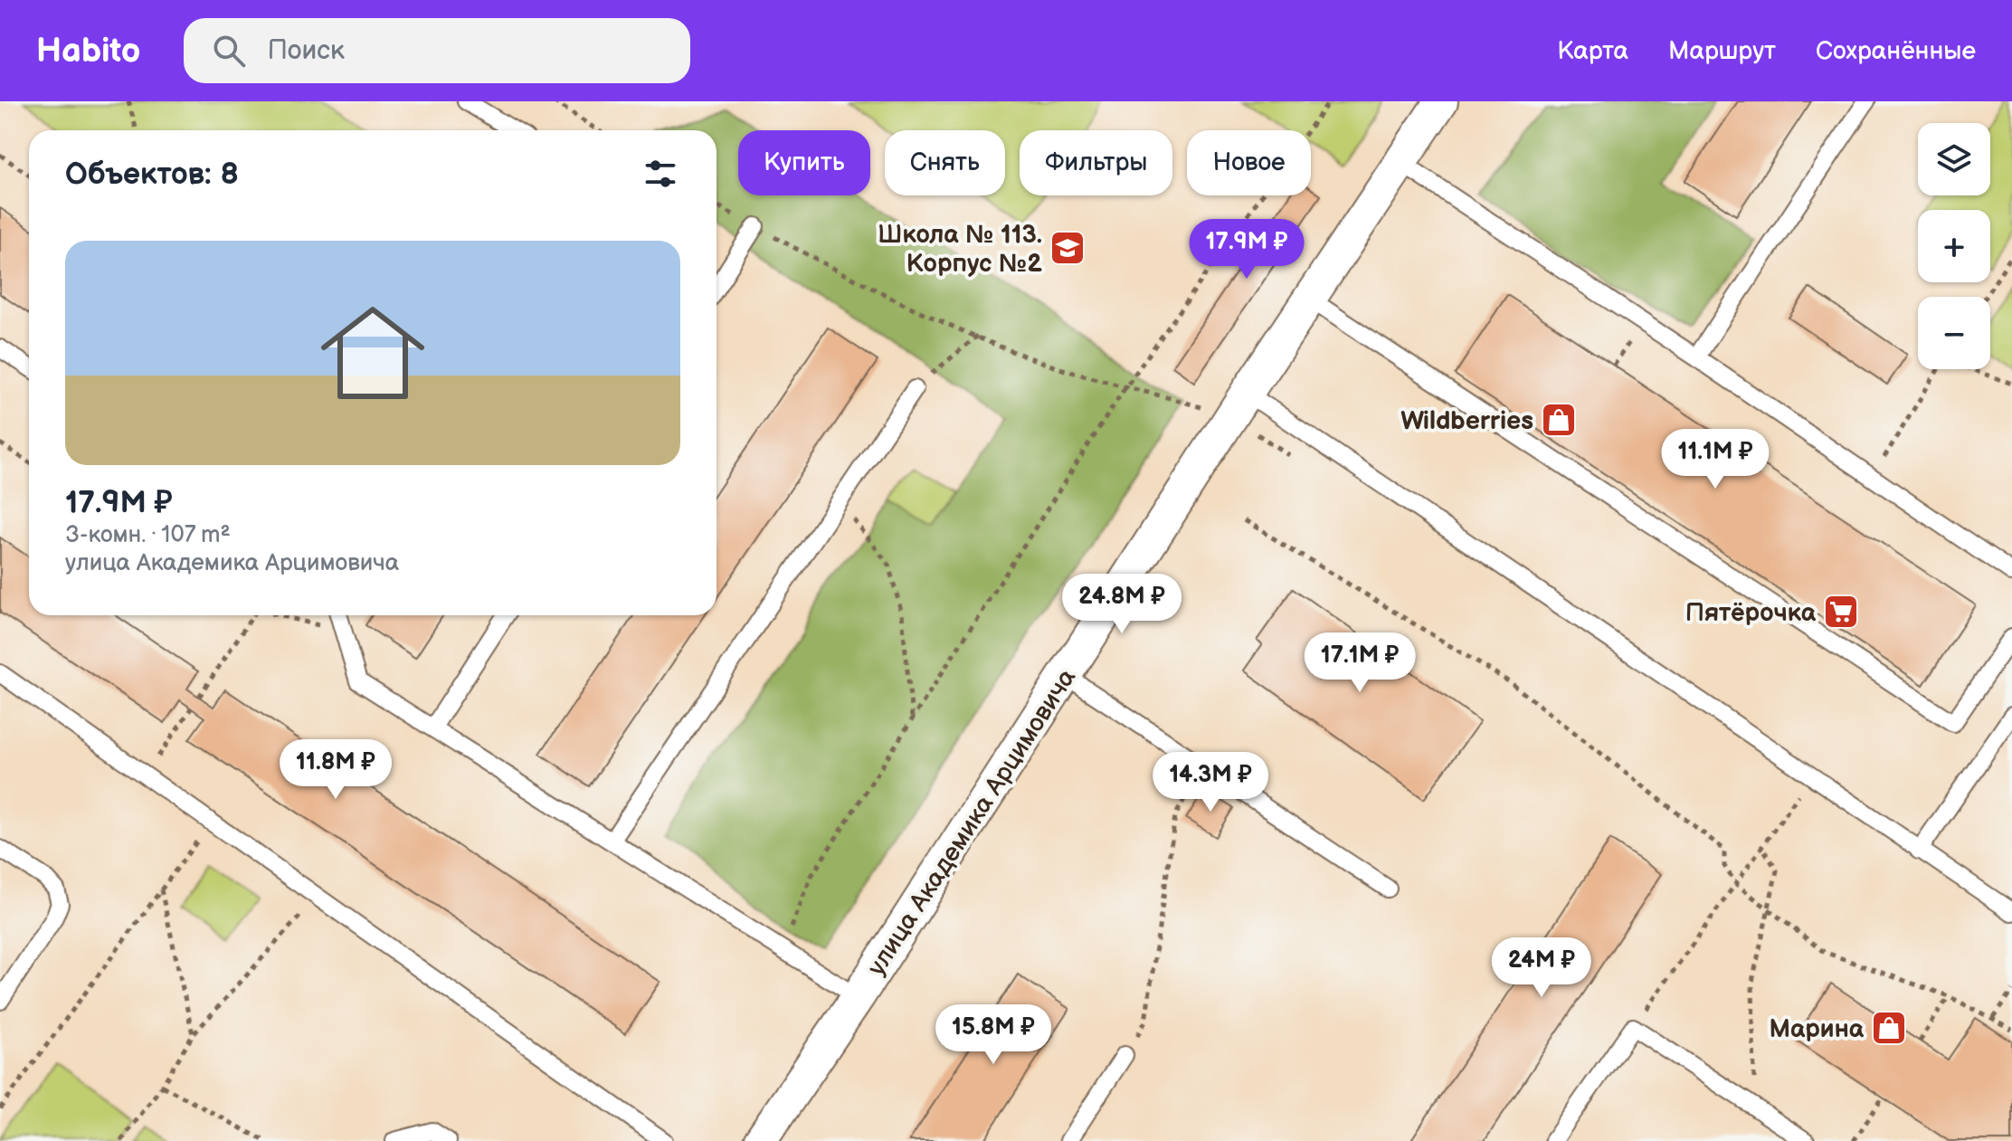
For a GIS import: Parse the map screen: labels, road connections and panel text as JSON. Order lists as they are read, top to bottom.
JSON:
{
  "streets": {
    "street": ["улица Академика Арцимовича"]
  },
  "places": {
    "school or university": ["Школа № 113. Корпус №2"],
    "shop": ["Wildberries", "Марина"],
    "supermarket": ["Пятёрочка"]
  },
  "page": {
    "header": "Habito",
    "search": "Поиск",
    "nav": ["Карта", "Маршрут", "Сохранённые"],
    "map_buttons": ["+", "−"],
    "chip": [
      "Купить",
      "Снять",
      "Фильтры",
      "Новое"
    ],
    "heading": "Объектов: 8",
    "list": [
      {
        "name": "17.9M ₽",
        "note": "3-комн. · 107 m² · улица Академика Арцимовича"
      }
    ],
    "price": [
      "17.9M ₽",
      "11.1M ₽",
      "24.8M ₽",
      "17.1M ₽",
      "11.8M ₽",
      "14.3M ₽",
      "24M ₽",
      "15.8M ₽"
    ]
  }
}
